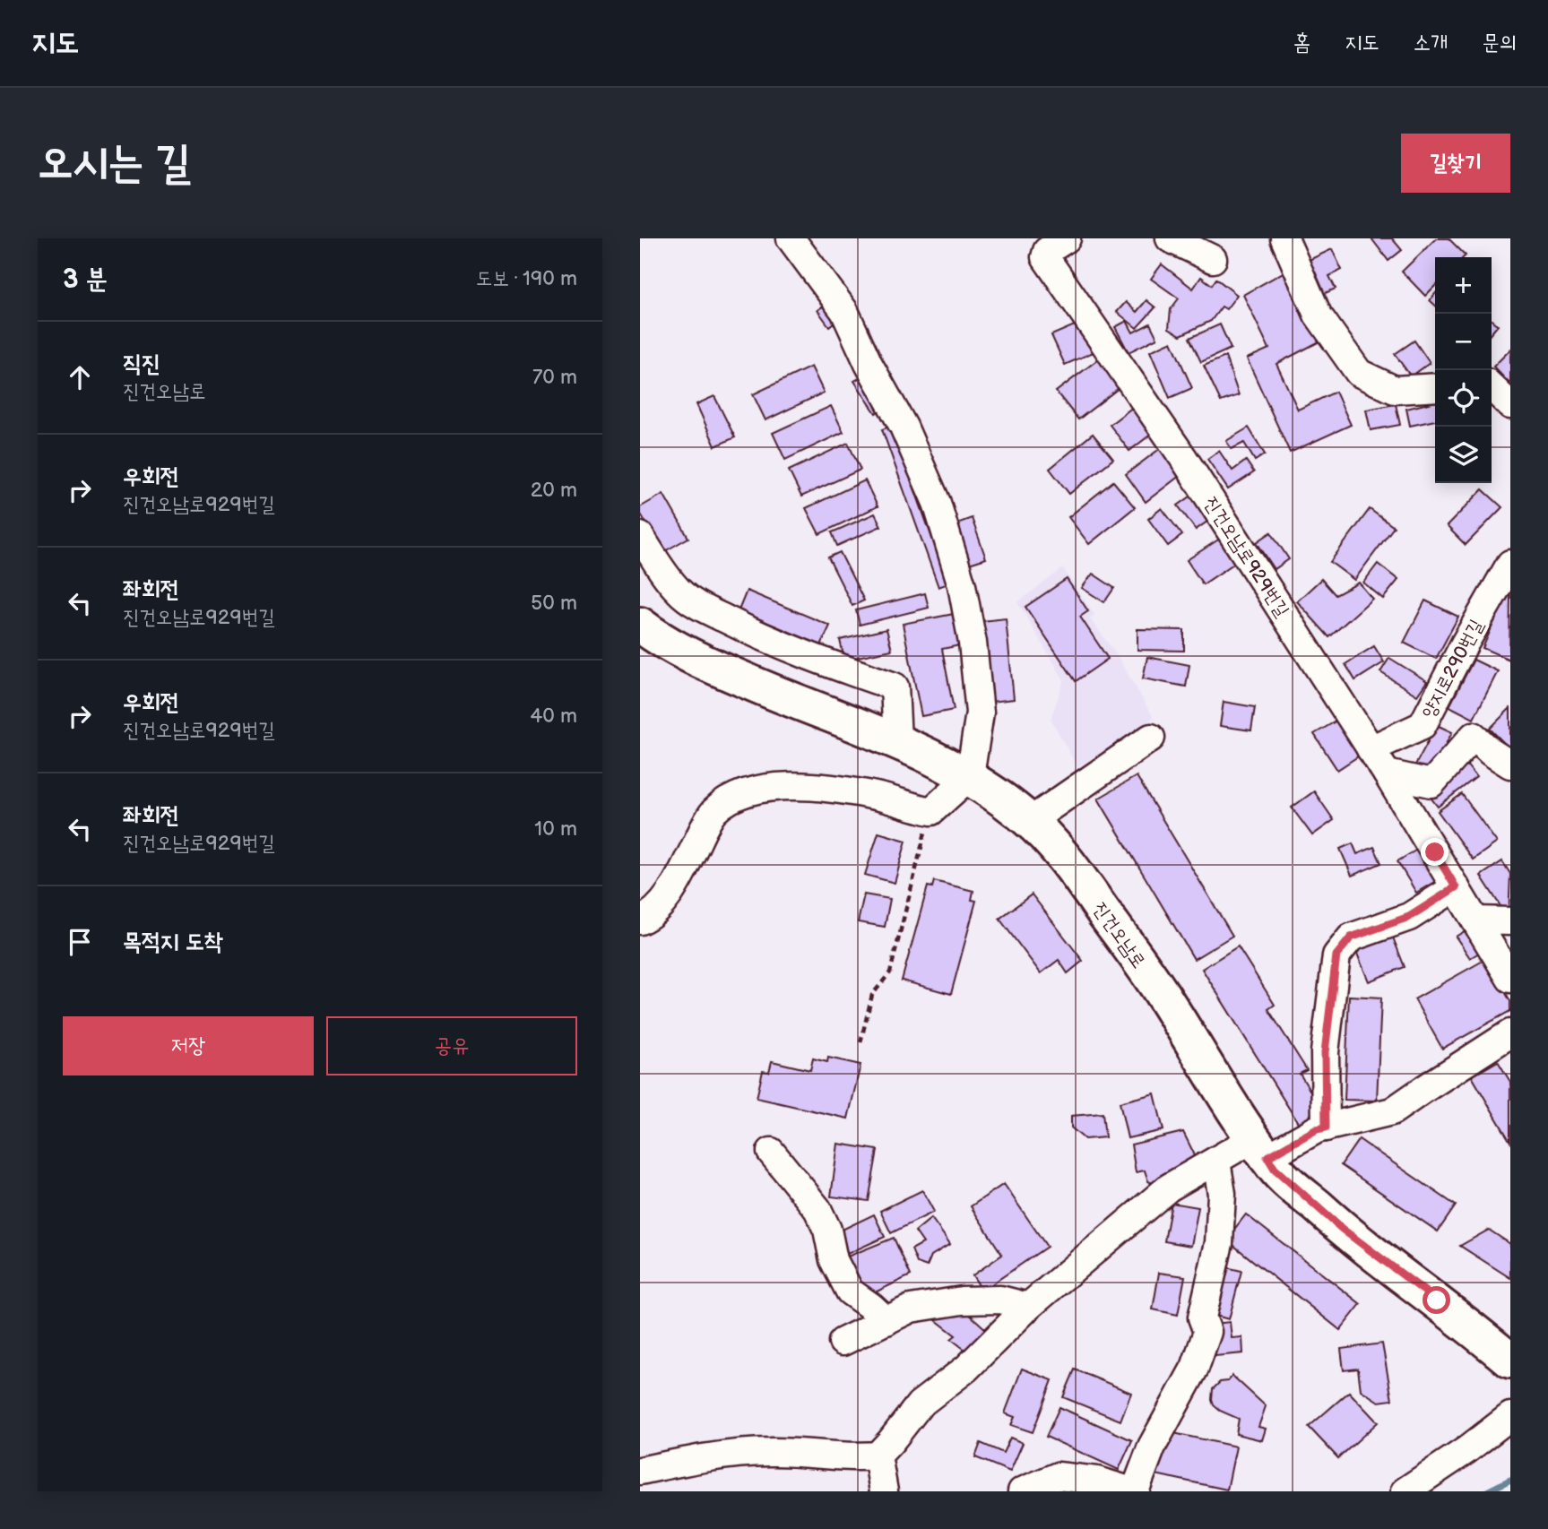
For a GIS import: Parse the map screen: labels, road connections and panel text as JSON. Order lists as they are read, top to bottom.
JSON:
{
  "streets": {
    "main road": ["진건오남로"],
    "street": ["진건오남로929번길", "양지로290번길"]
  },
  "crossings": [
    ["진건오남로929번길", "양지로290번길"]
  ],
  "page": {
    "header": "지도",
    "nav": [
      "홈",
      "지도",
      "소개",
      "문의"
    ],
    "buttons": [
      "길찾기",
      ["저장", "공유"]
    ],
    "title": "오시는 길",
    "heading": ["3 분", "도보 · 190 m"],
    "map_buttons": ["+", "−"],
    "list": [
      ["직진", "진건오남로", "70 m"],
      ["우회전", "진건오남로929번길", "20 m"],
      ["좌회전", "진건오남로929번길", "50 m"],
      ["우회전", "진건오남로929번길", "40 m"],
      ["좌회전", "진건오남로929번길", "10 m"],
      "목적지 도착"
    ]
  }
}
